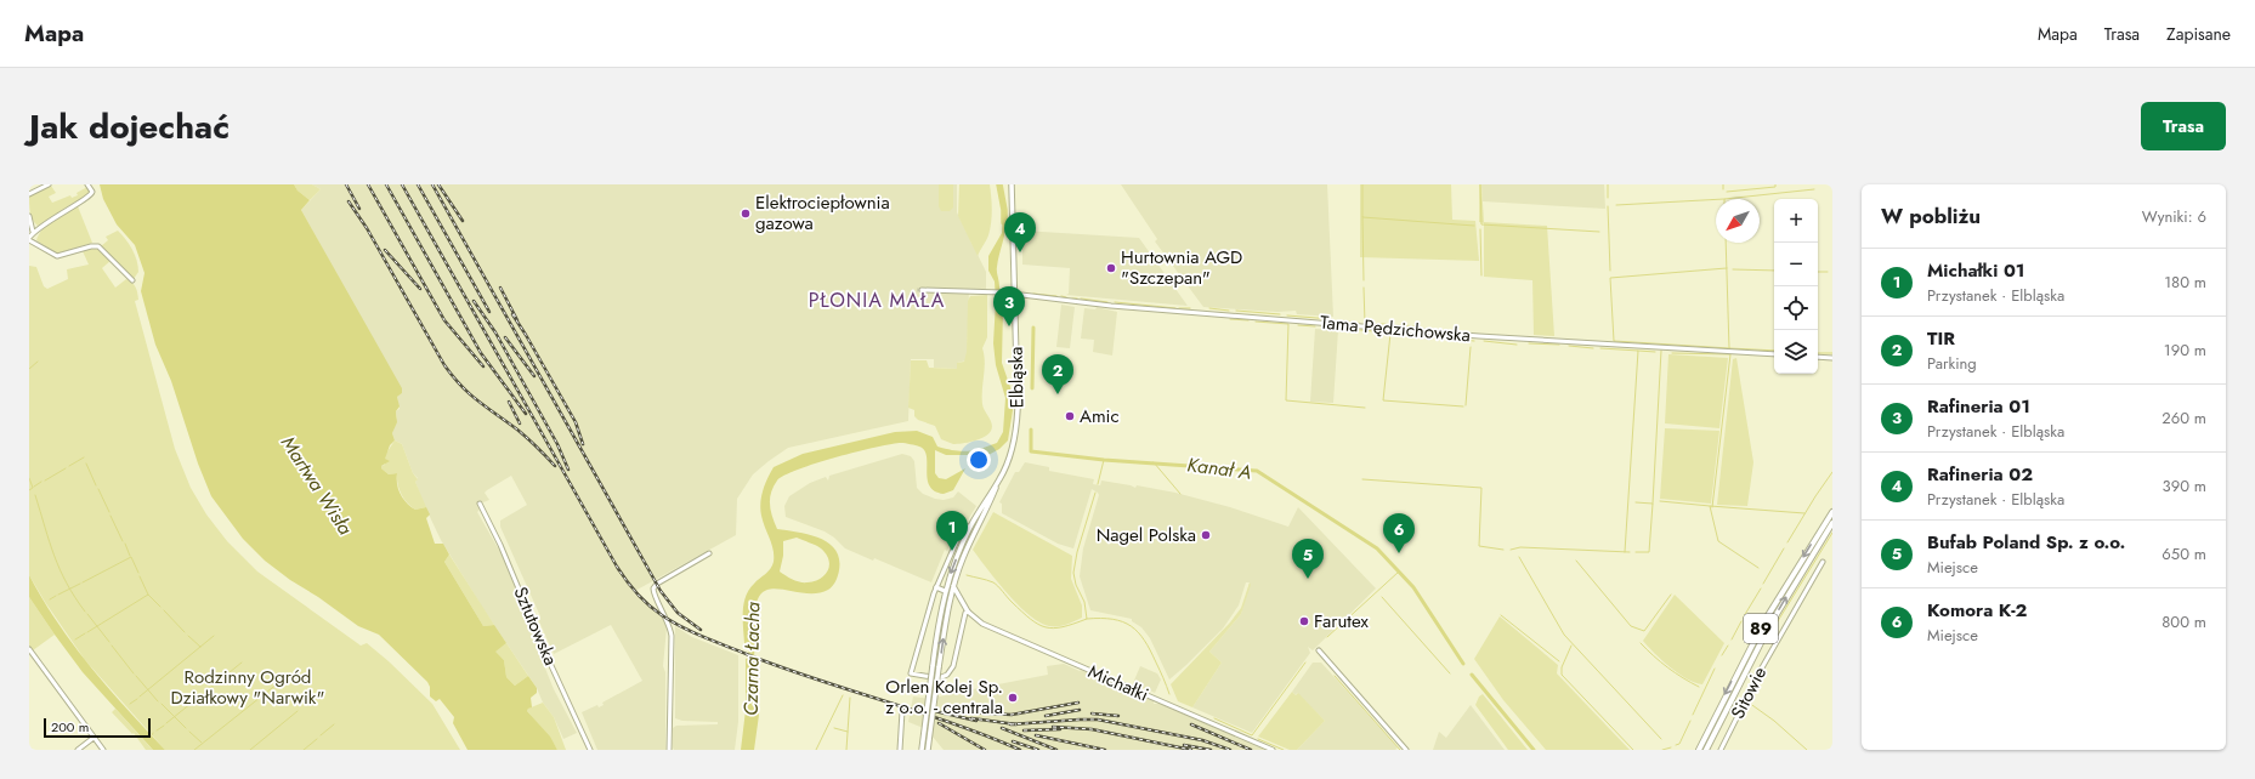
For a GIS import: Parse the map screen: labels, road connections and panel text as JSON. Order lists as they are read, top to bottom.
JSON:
{
  "streets": {
    "highway": ["89"],
    "main road": ["Elbląska"],
    "street": [
      "Tama Pędzichowska",
      "Sztutowska",
      "Michałki",
      "Sitowie"
    ]
  },
  "crossings": [
    ["Tama Pędzichowska", "Elbląska"]
  ],
  "districts": ["PŁONIA MAŁA"],
  "water": ["Kanał A", "Martwa Wisła", "Czarna Łacha"],
  "parks": ["Rodzinny Ogród Działkowy \"Narwik\""],
  "places": [
    "Elektrociepłownia gazowa",
    "Hurtownia AGD \"Szczepan\"",
    "Amic",
    "Nagel Polska",
    "Farutex",
    "Orlen Kolej Sp. z o.o. - centrala"
  ],
  "scale_bar": "200 m",
  "north": "bottom left",
  "page": {
    "header": "Mapa",
    "nav": ["Mapa", "Trasa", "Zapisane"],
    "title": "Jak dojechać",
    "buttons": "Trasa",
    "heading": ["W pobliżu", "Wyniki: 6"],
    "map_buttons": ["+", "−"],
    "pins": [
      "4",
      "3",
      "2",
      "1",
      "6",
      "5"
    ],
    "list": [
      {
        "mark": "1",
        "name": "Michałki 01",
        "note": "Przystanek · Elbląska",
        "value": "180 m"
      },
      {
        "mark": "2",
        "name": "TIR",
        "note": "Parking",
        "value": "190 m"
      },
      {
        "mark": "3",
        "name": "Rafineria 01",
        "note": "Przystanek · Elbląska",
        "value": "260 m"
      },
      {
        "mark": "4",
        "name": "Rafineria 02",
        "note": "Przystanek · Elbląska",
        "value": "390 m"
      },
      {
        "mark": "5",
        "name": "Bufab Poland Sp. z o.o.",
        "note": "Miejsce",
        "value": "650 m"
      },
      {
        "mark": "6",
        "name": "Komora K-2",
        "note": "Miejsce",
        "value": "800 m"
      }
    ],
    "scale": "200 m"
  }
}
